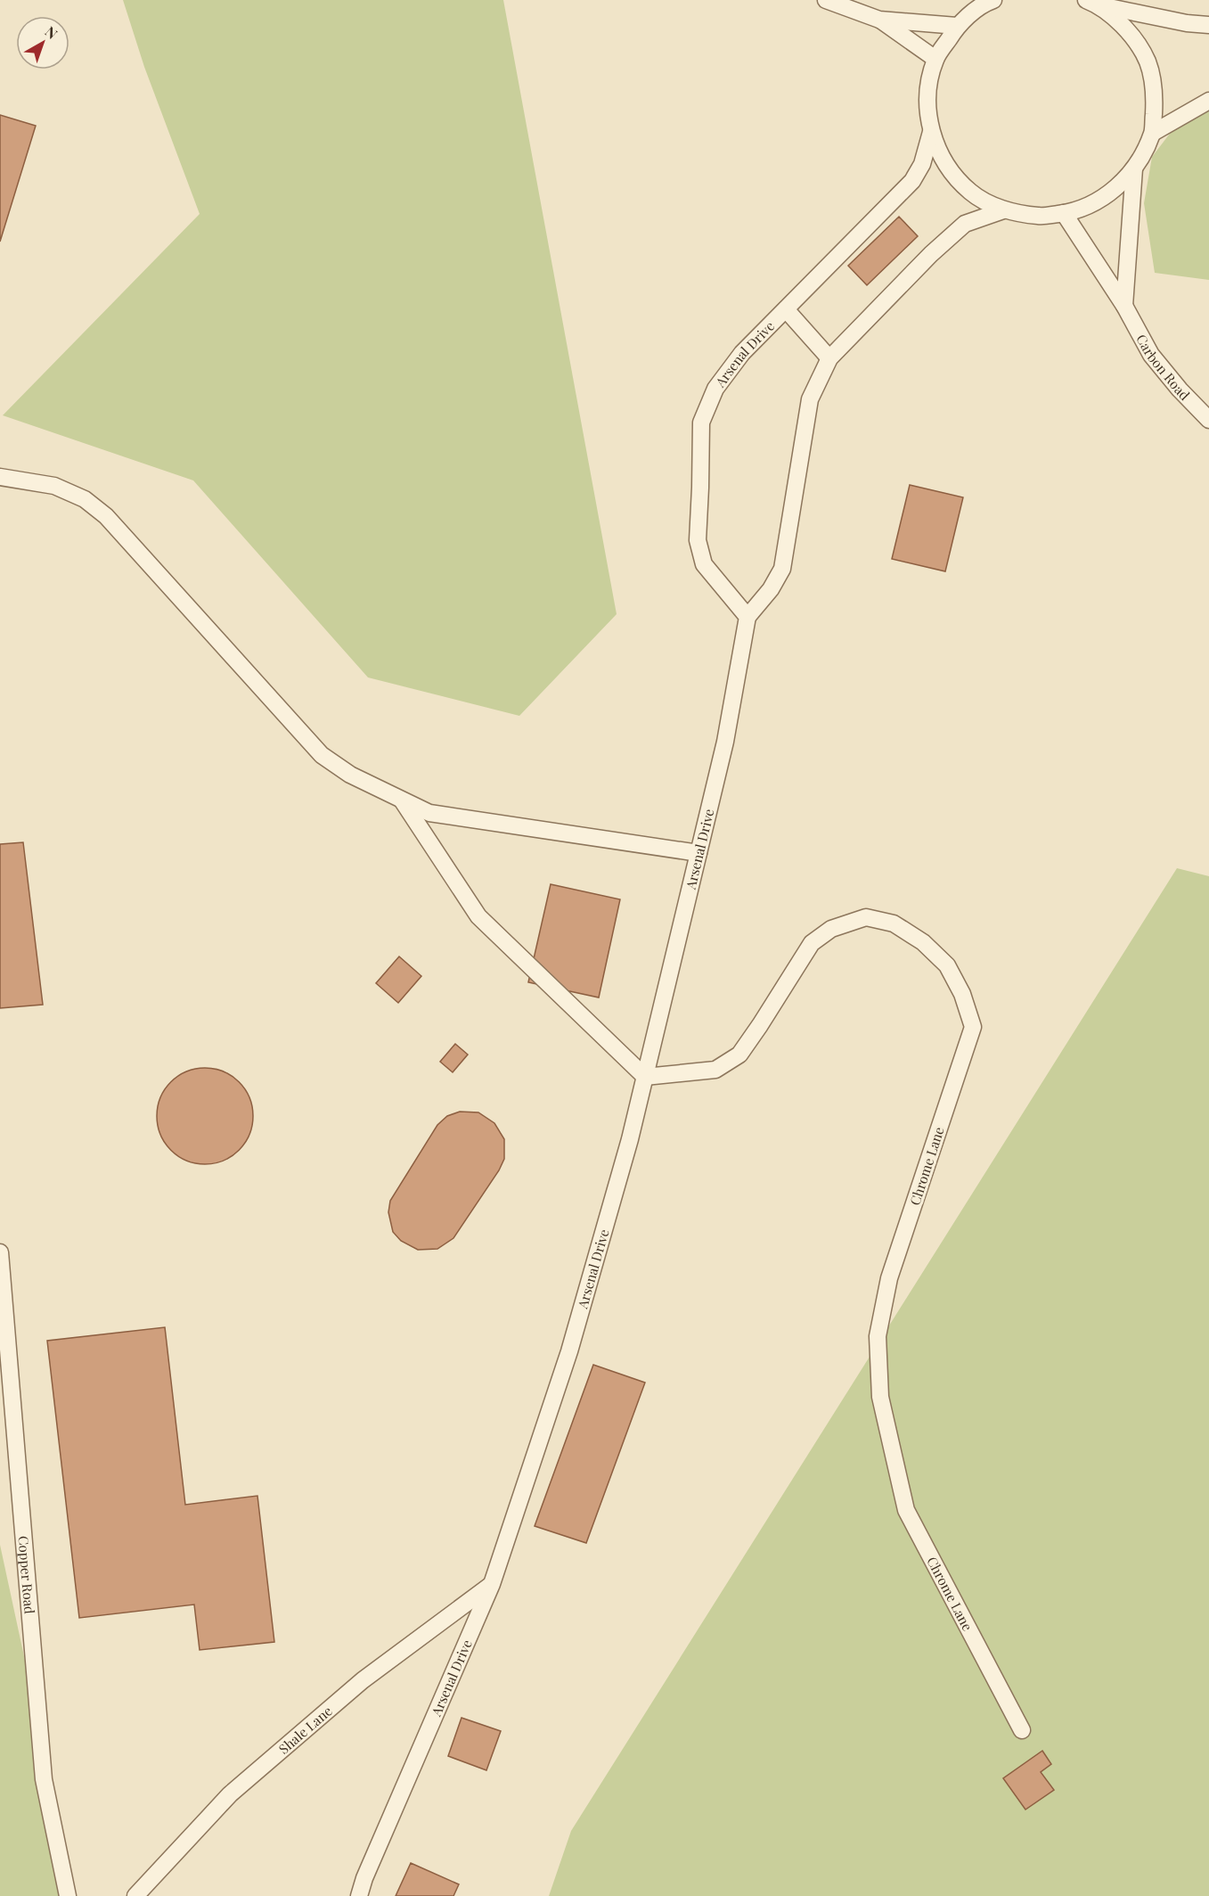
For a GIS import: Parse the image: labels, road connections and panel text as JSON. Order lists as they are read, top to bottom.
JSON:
{
  "streets": {
    "lane": [
      "Arsenal Drive",
      "Carbon Road",
      "Chrome Lane",
      "Copper Road",
      "Shale Lane"
    ]
  },
  "crossings": [
    ["Arsenal Drive", "Chrome Lane"],
    ["Arsenal Drive", "Shale Lane"]
  ],
  "north": "top right"
}
